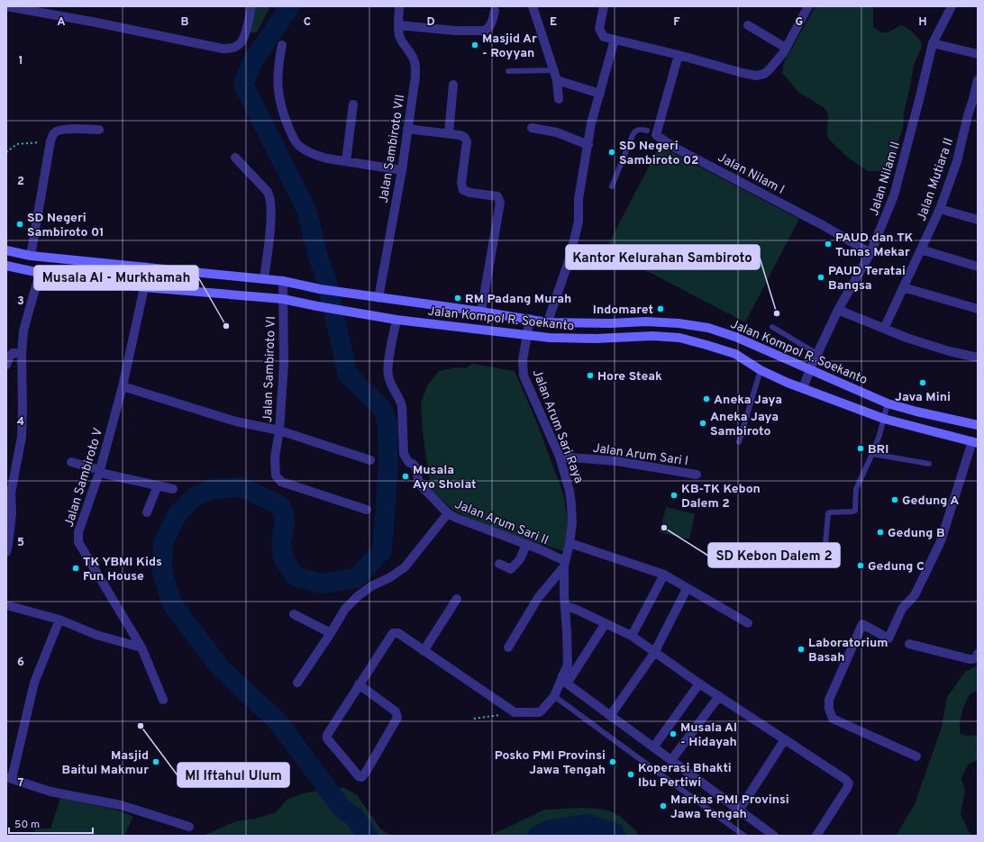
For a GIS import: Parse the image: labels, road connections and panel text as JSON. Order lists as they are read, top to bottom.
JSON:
{
  "streets": {
    "main road": ["Jalan Kompol R. Soekanto"],
    "street": [
      "Jalan Sambiroto VII",
      "Jalan Nilam I",
      "Jalan Nilam II",
      "Jalan Mutiara II",
      "Jalan Sambiroto VI",
      "Jalan Arum Sari Raya",
      "Jalan Arum Sari I",
      "Jalan Sambiroto V",
      "Jalan Arum Sari II"
    ]
  },
  "crossings": [
    ["Jalan Sambiroto VII", "Jalan Kompol R. Soekanto"],
    ["Jalan Nilam I", "Jalan Nilam II"],
    ["Jalan Nilam II", "Jalan Kompol R. Soekanto"],
    ["Jalan Kompol R. Soekanto", "Jalan Sambiroto VI"],
    ["Jalan Kompol R. Soekanto", "Jalan Arum Sari Raya"],
    ["Jalan Kompol R. Soekanto", "Jalan Sambiroto V"],
    ["Jalan Kompol R. Soekanto", "Jalan Arum Sari II"],
    ["Jalan Arum Sari Raya", "Jalan Arum Sari I"],
    ["Jalan Arum Sari Raya", "Jalan Arum Sari II"]
  ],
  "places": [
    "Masjid Ar - Royyan",
    "SD Negeri Sambiroto 02",
    "SD Negeri Sambiroto 01",
    "PAUD dan TK Tunas Mekar",
    "PAUD Teratai Bangsa",
    "RM Padang Murah",
    "Indomaret",
    "Kantor Kelurahan Sambiroto",
    "Musala Al - Murkhamah",
    "Hore Steak",
    "Java Mini",
    "Aneka Jaya",
    "Aneka Jaya Sambiroto",
    "BRI",
    "Musala Ayo Sholat",
    "KB-TK Kebon Dalem 2",
    "Gedung A",
    "SD Kebon Dalem 2",
    "Gedung B",
    "Gedung C",
    "TK YBMI Kids Fun House",
    "Laboratorium Basah",
    "MI Iftahul Ulum",
    "Musala Al - Hidayah",
    "Masjid Baitul Makmur",
    "Posko PMI Provinsi Jawa Tengah",
    "Koperasi Bhakti Ibu Pertiwi",
    "Markas PMI Provinsi Jawa Tengah"
  ],
  "scale_bar": "50 m",
  "grid": {
    "columns": [
      "A",
      "B",
      "C",
      "D",
      "E",
      "F",
      "G",
      "H"
    ],
    "rows": [
      "1",
      "2",
      "3",
      "4",
      "5",
      "6",
      "7"
    ]
  }
}
